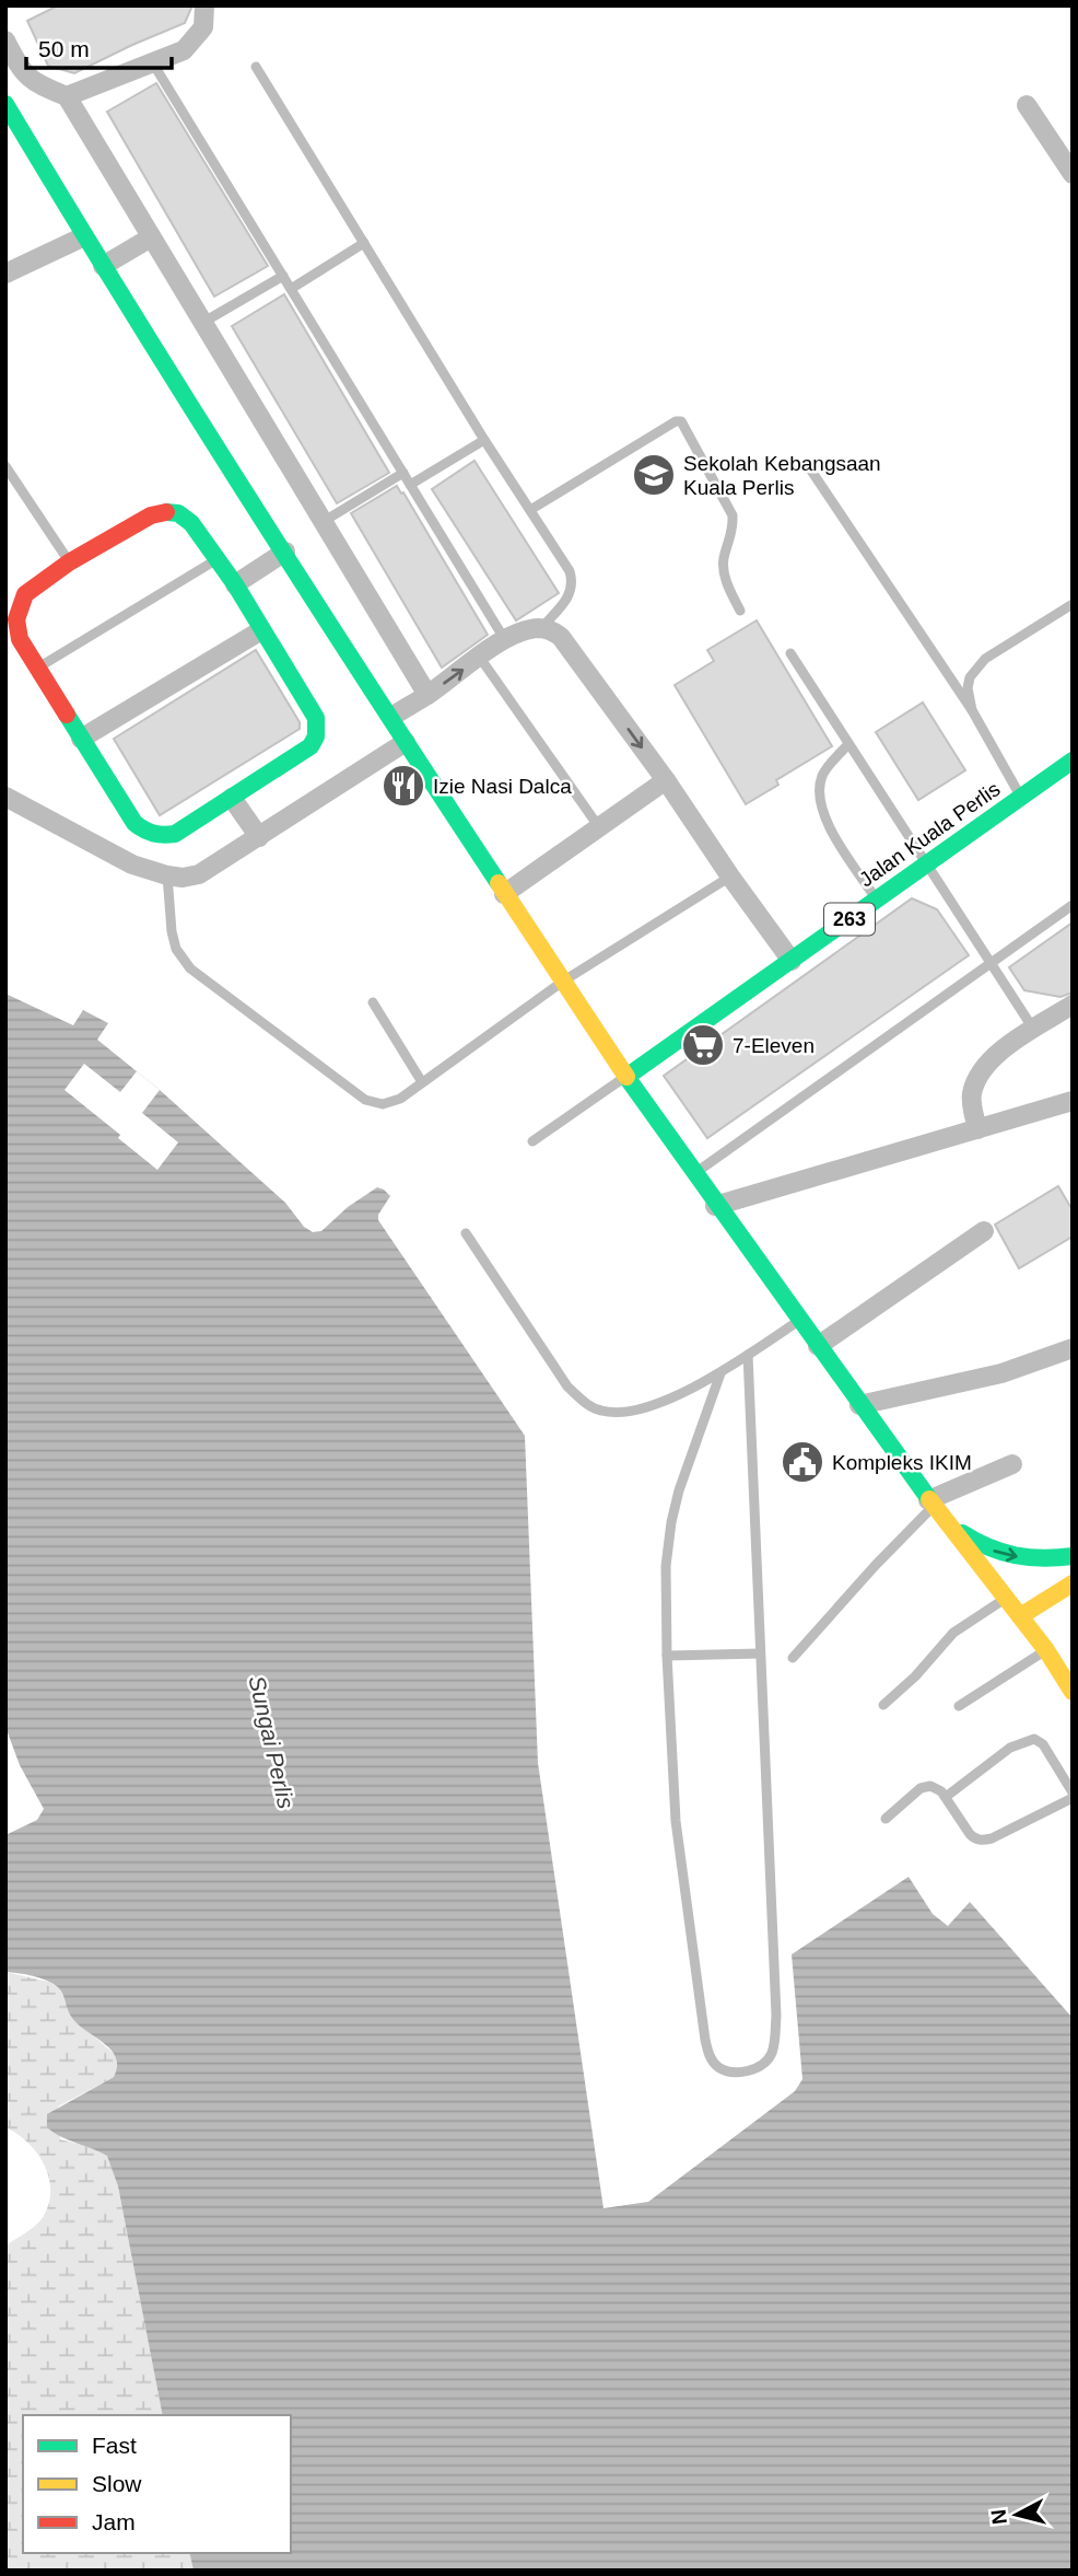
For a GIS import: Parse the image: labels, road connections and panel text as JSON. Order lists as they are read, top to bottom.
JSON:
{
  "streets": {
    "main road": ["Jalan Kuala Perlis", "263"]
  },
  "water": ["Sungai Perlis"],
  "places": {
    "school or university": ["Sekolah Kebangsaan Kuala Perlis"],
    "restaurant": ["Izie Nasi Dalca"],
    "supermarket": ["7-Eleven"],
    "public building": ["Kompleks IKIM"]
  },
  "legend": ["Fast", "Slow", "Jam"],
  "scale_bar": "50 m",
  "north": "left"
}
